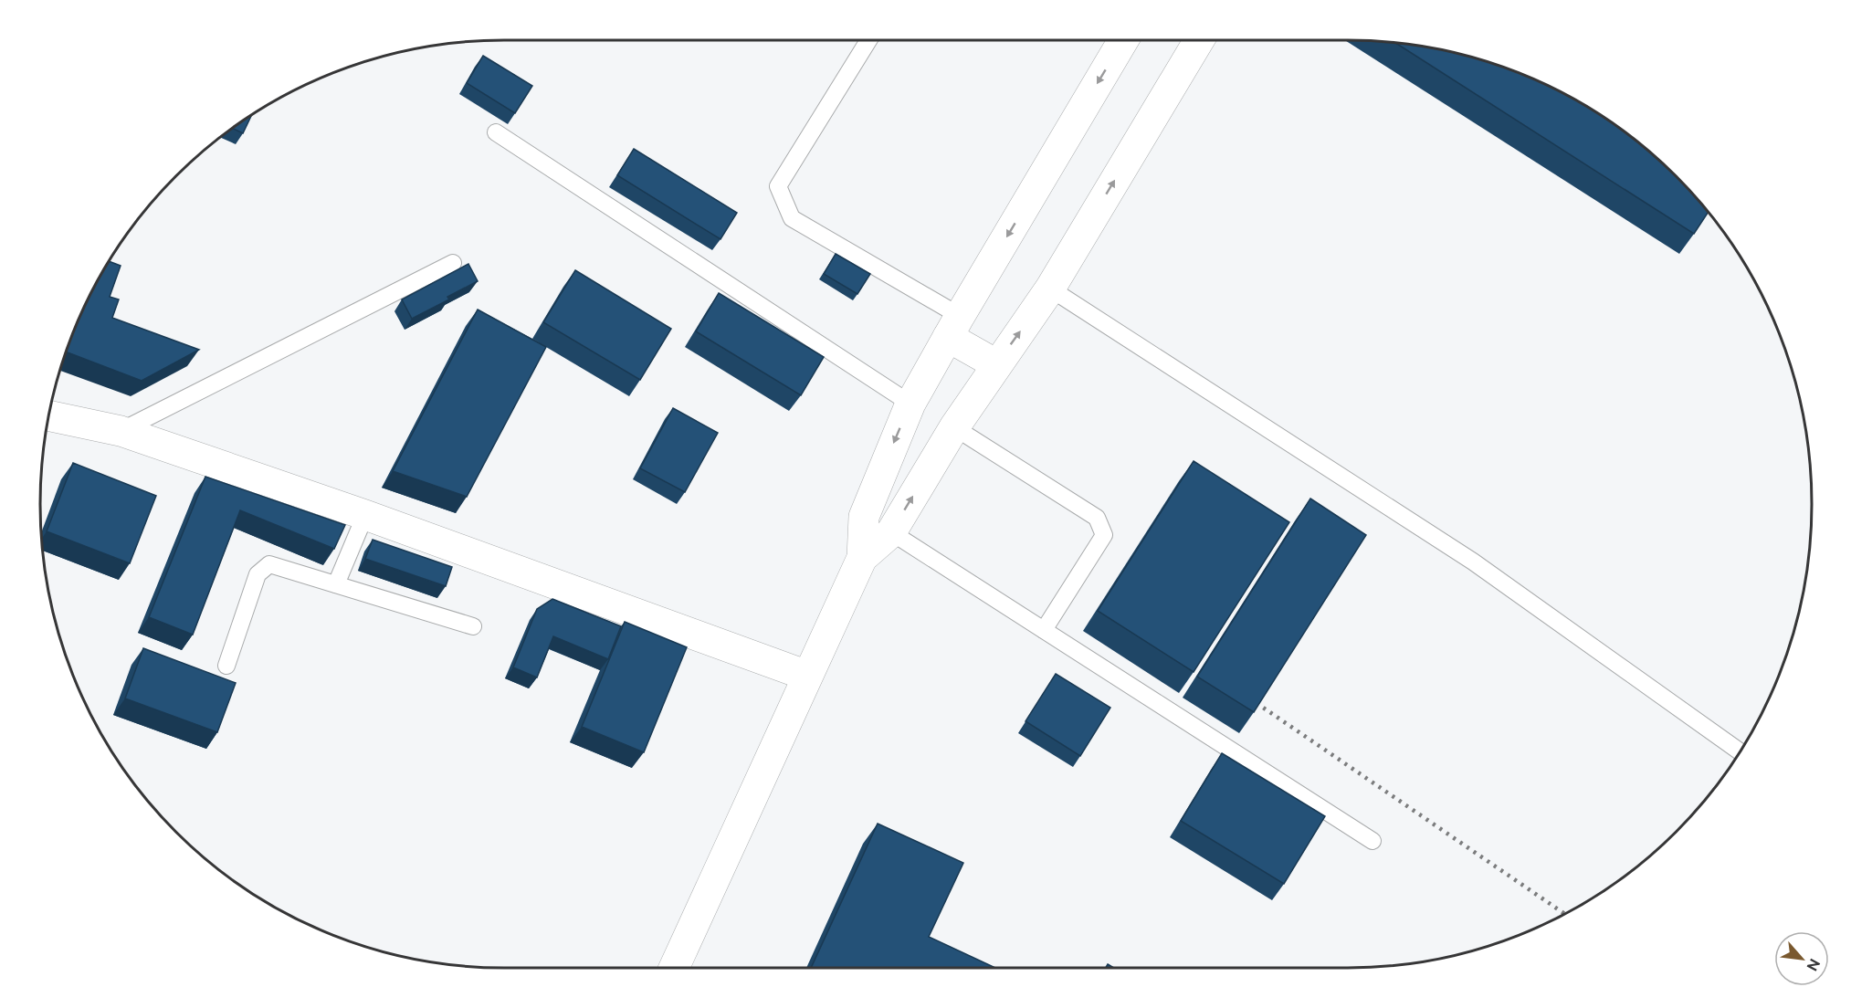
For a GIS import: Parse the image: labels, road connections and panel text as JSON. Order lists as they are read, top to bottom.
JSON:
{
  "north": "bottom right"
}
